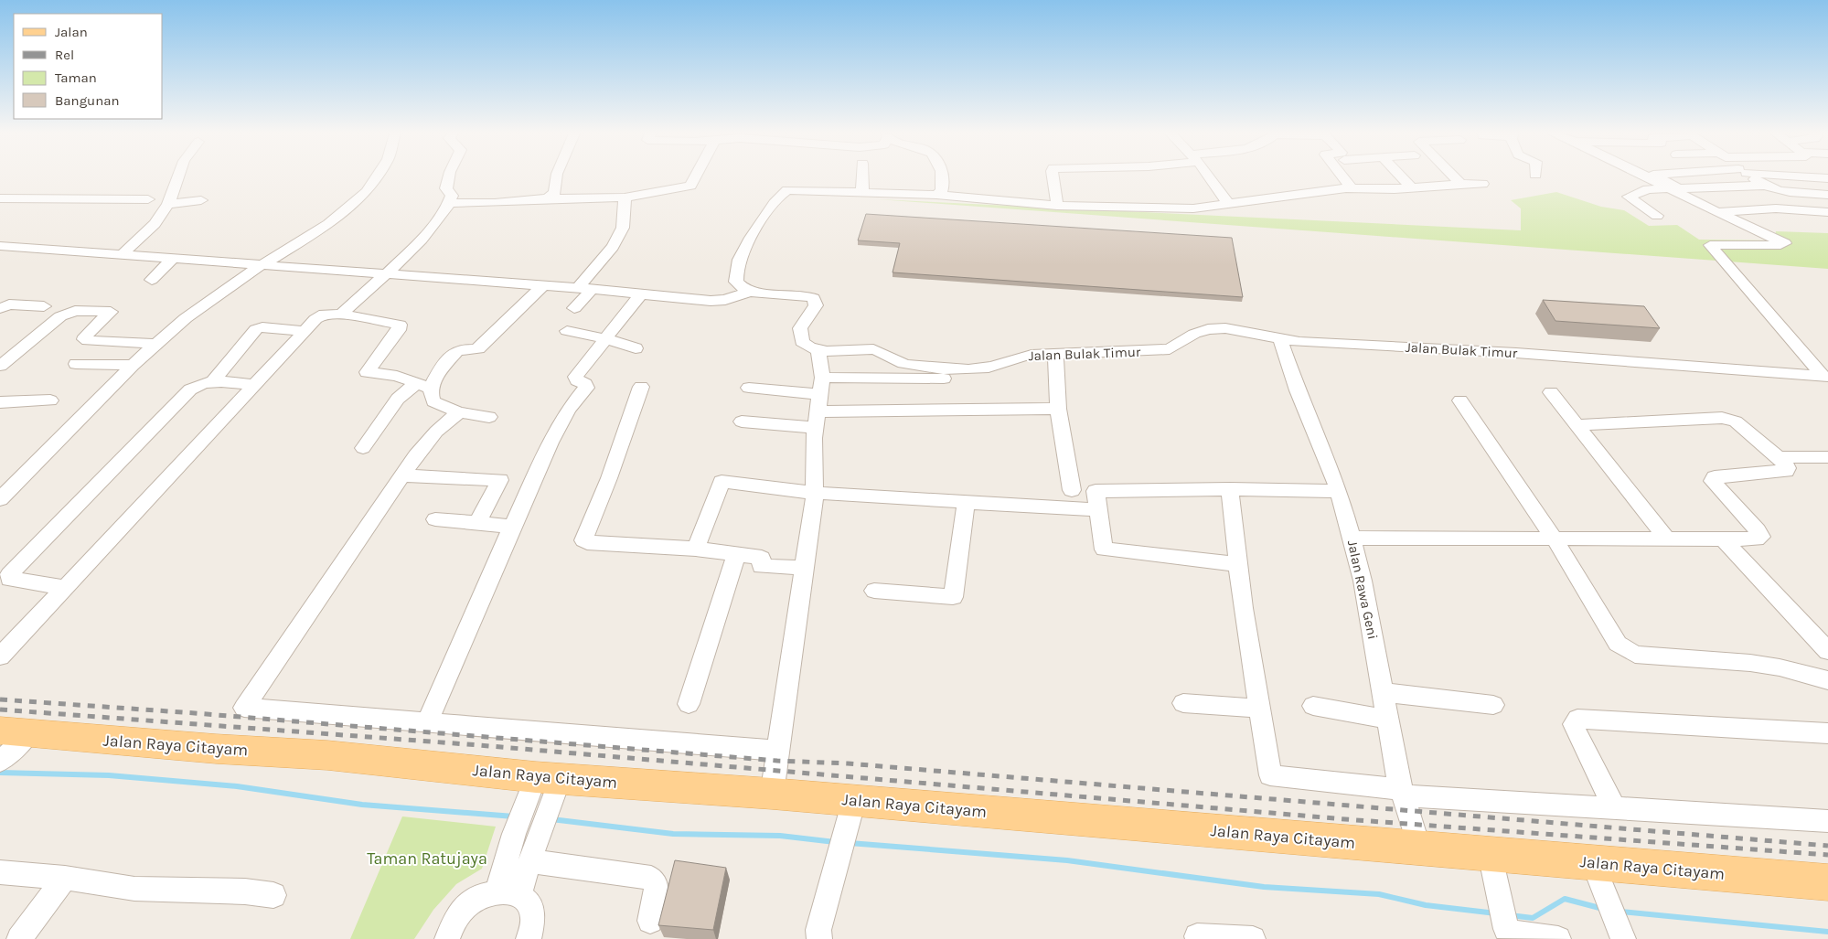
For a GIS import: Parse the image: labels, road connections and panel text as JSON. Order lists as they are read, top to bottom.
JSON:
{
  "streets": {
    "main road": ["Jalan Raya Citayam"],
    "street": ["Jalan Bulak Timur", "Jalan Rawa Geni"]
  },
  "crossings": [
    ["Jalan Bulak Timur", "Jalan Rawa Geni"],
    ["Jalan Rawa Geni", "Jalan Raya Citayam"]
  ],
  "parks": ["Taman Ratujaya"],
  "legend": [
    "Jalan",
    "Rel",
    "Taman",
    "Bangunan"
  ]
}
